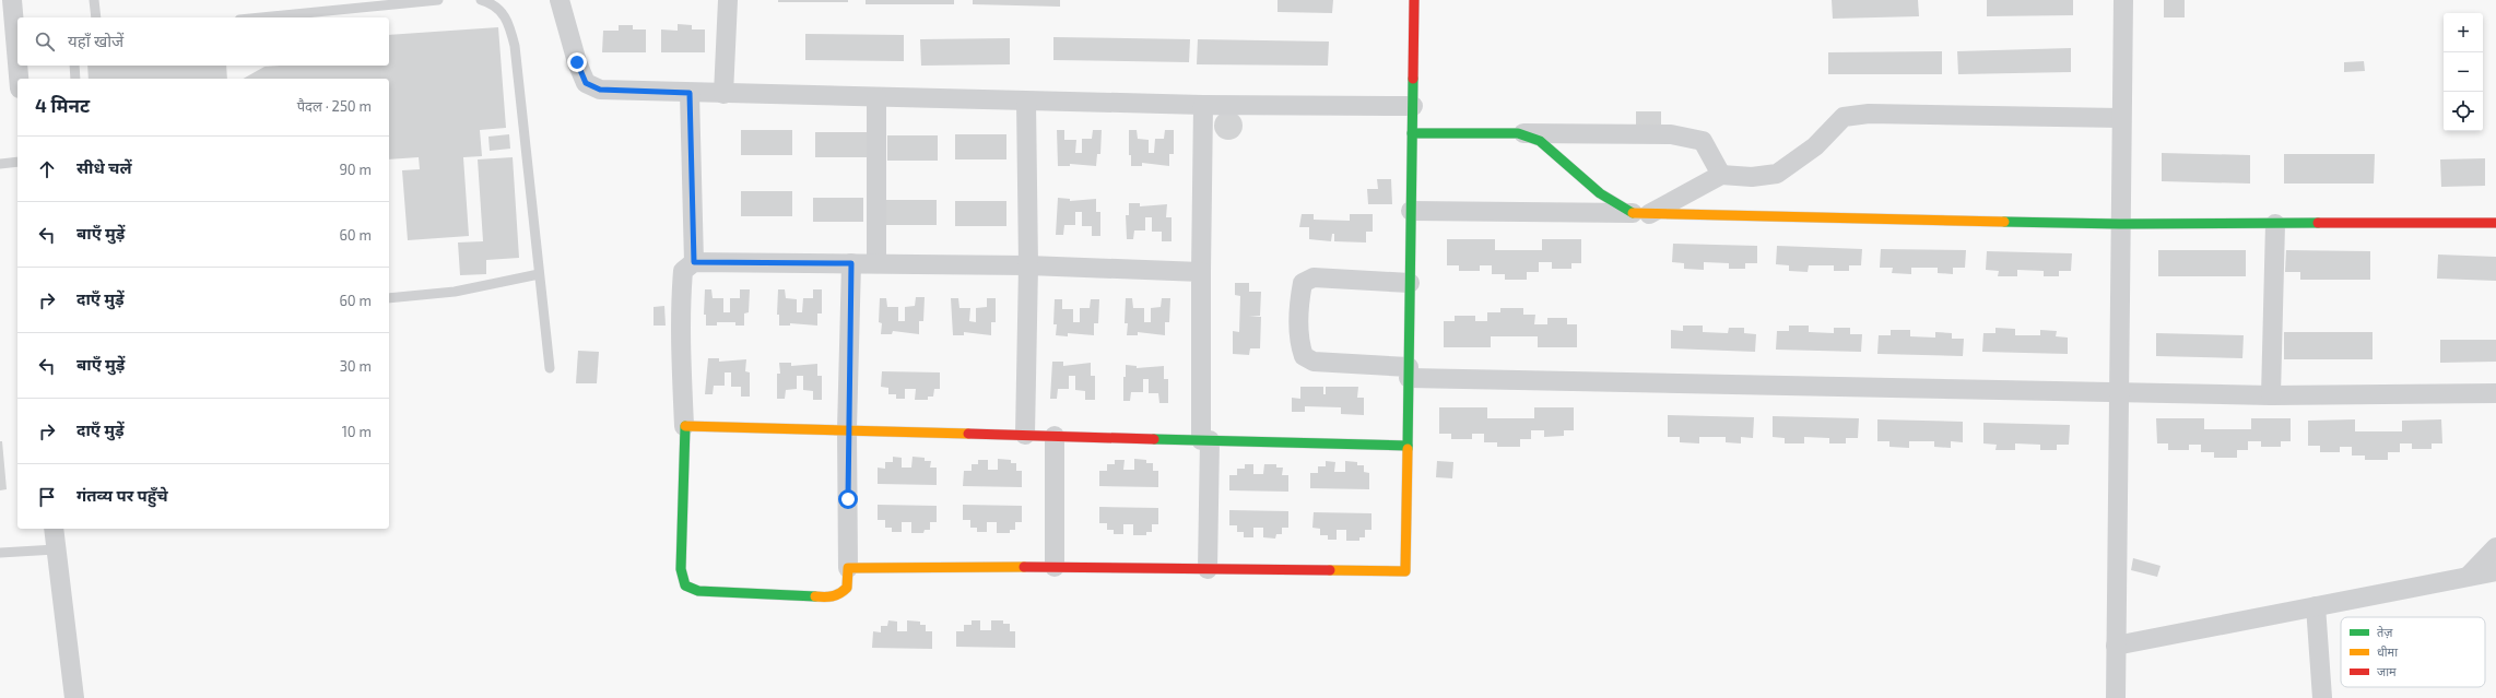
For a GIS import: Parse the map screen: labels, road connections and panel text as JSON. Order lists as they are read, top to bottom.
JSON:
{
  "legend": ["तेज़", "धीमा", "जाम"],
  "page": {
    "map_buttons": ["+", "−"],
    "search": "यहाँ खोजें",
    "heading": ["4 मिनट", "पैदल · 250 m"],
    "list": [
      ["सीधे चलें", "90 m"],
      ["बाएँ मुड़ें", "60 m"],
      ["दाएँ मुड़ें", "60 m"],
      ["बाएँ मुड़ें", "30 m"],
      ["दाएँ मुड़ें", "10 m"],
      "गंतव्य पर पहुँचे"
    ]
  }
}
